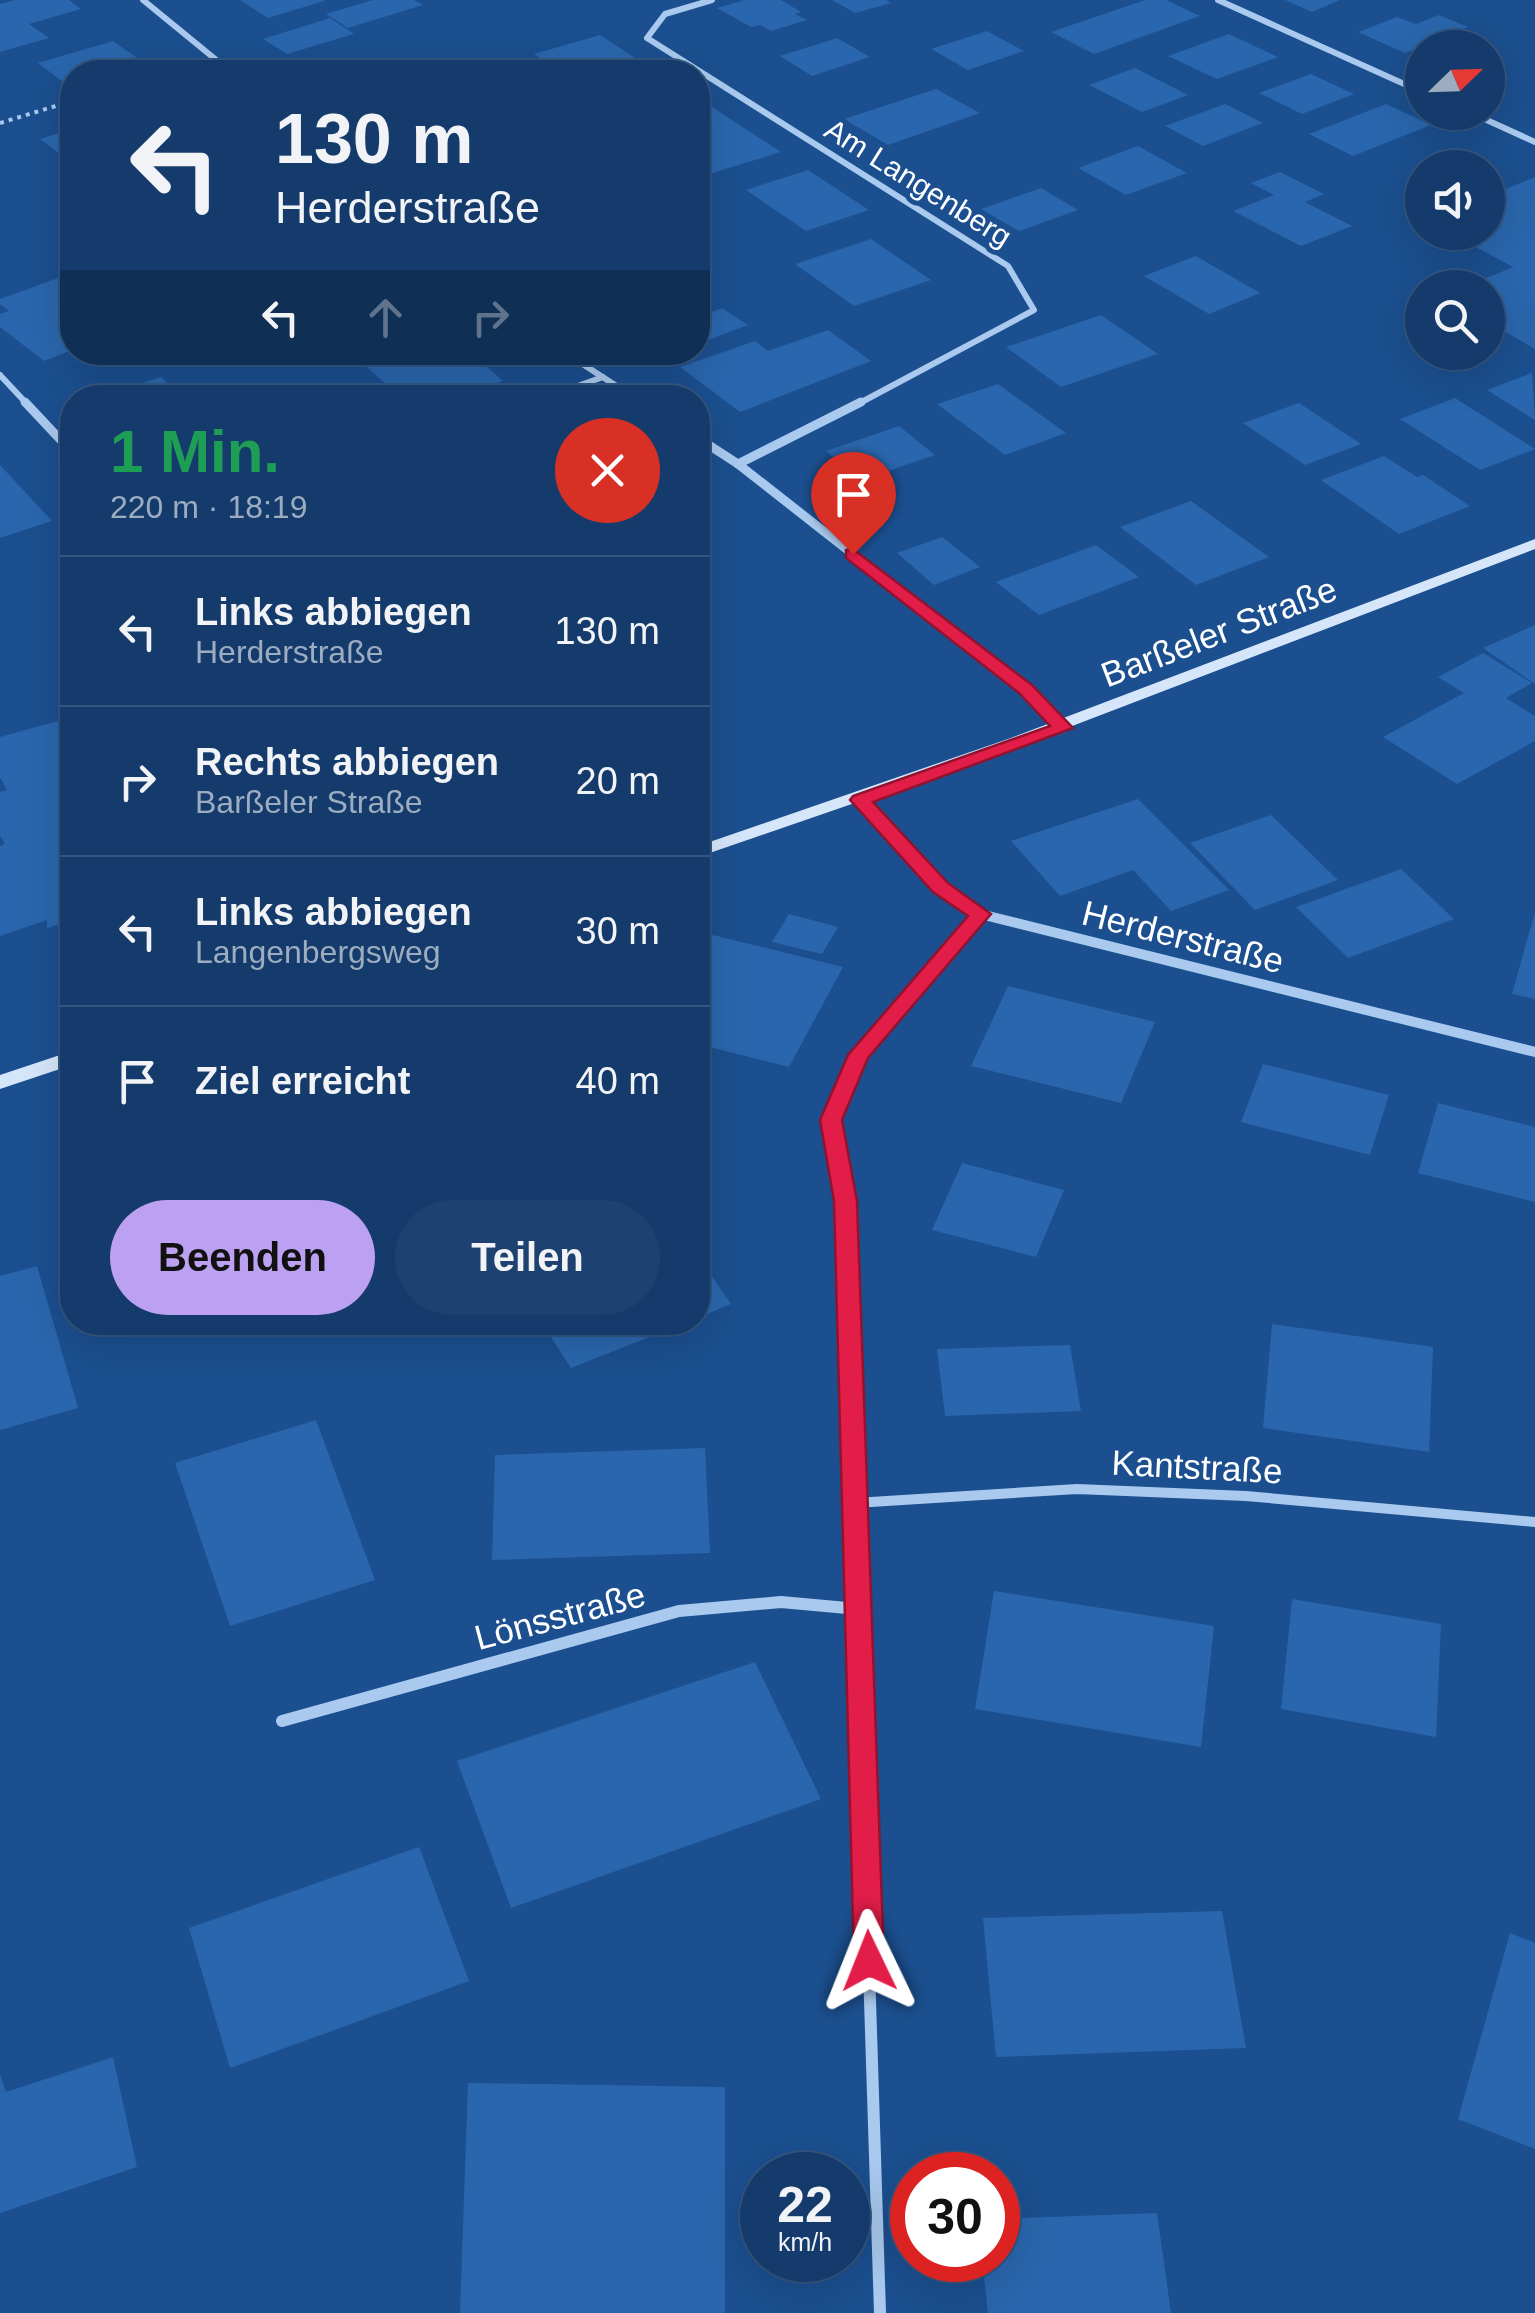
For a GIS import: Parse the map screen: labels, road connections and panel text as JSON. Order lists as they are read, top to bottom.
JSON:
{
  "streets": {
    "street": [
      "Am Langenberg",
      "Barßeler Straße",
      "Herderstraße",
      "Kantstraße",
      "Lönsstraße"
    ]
  },
  "crossings": [
    ["Barßeler Straße", "Herderstraße"]
  ],
  "north": "top right",
  "page": {
    "turn": ["130 m", "Herderstraße"],
    "heading": ["1 Min.", "220 m · 18:19"],
    "list": [
      {
        "name": "Links abbiegen",
        "note": "Herderstraße",
        "value": "130 m"
      },
      {
        "name": "Rechts abbiegen",
        "note": "Barßeler Straße",
        "value": "20 m"
      },
      {
        "name": "Links abbiegen",
        "note": "Langenbergsweg",
        "value": "30 m"
      },
      {
        "name": "Ziel erreicht",
        "value": "40 m"
      }
    ],
    "buttons": ["Beenden", "Teilen"],
    "speed": "22 km/h",
    "limit": "30"
  }
}
